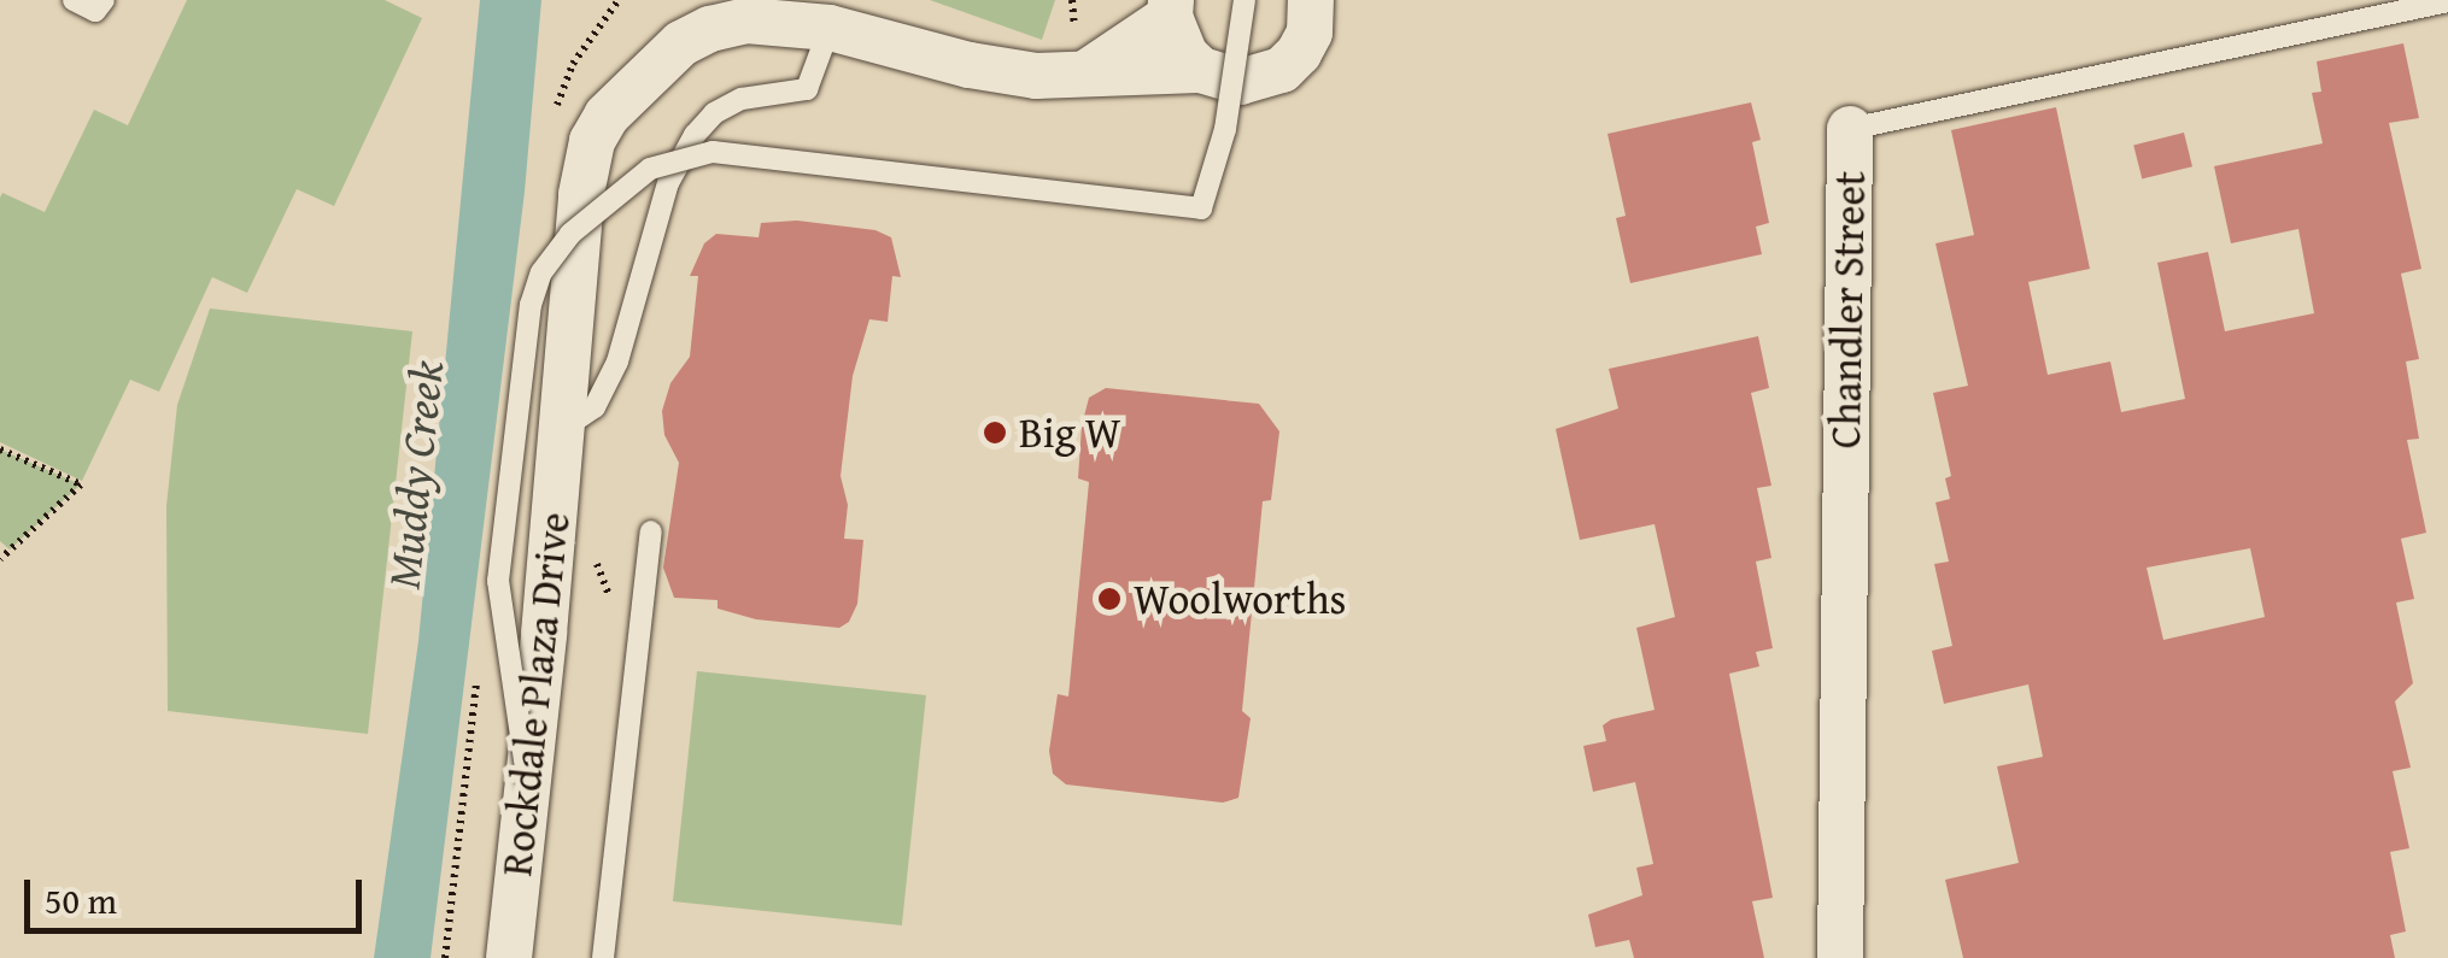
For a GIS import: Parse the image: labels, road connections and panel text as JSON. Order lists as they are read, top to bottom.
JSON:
{
  "streets": {
    "street": ["Chandler Street", "Rockdale Plaza Drive"]
  },
  "water": ["Muddy Creek"],
  "places": ["Big W", "Woolworths"],
  "scale_bar": "50 m"
}
